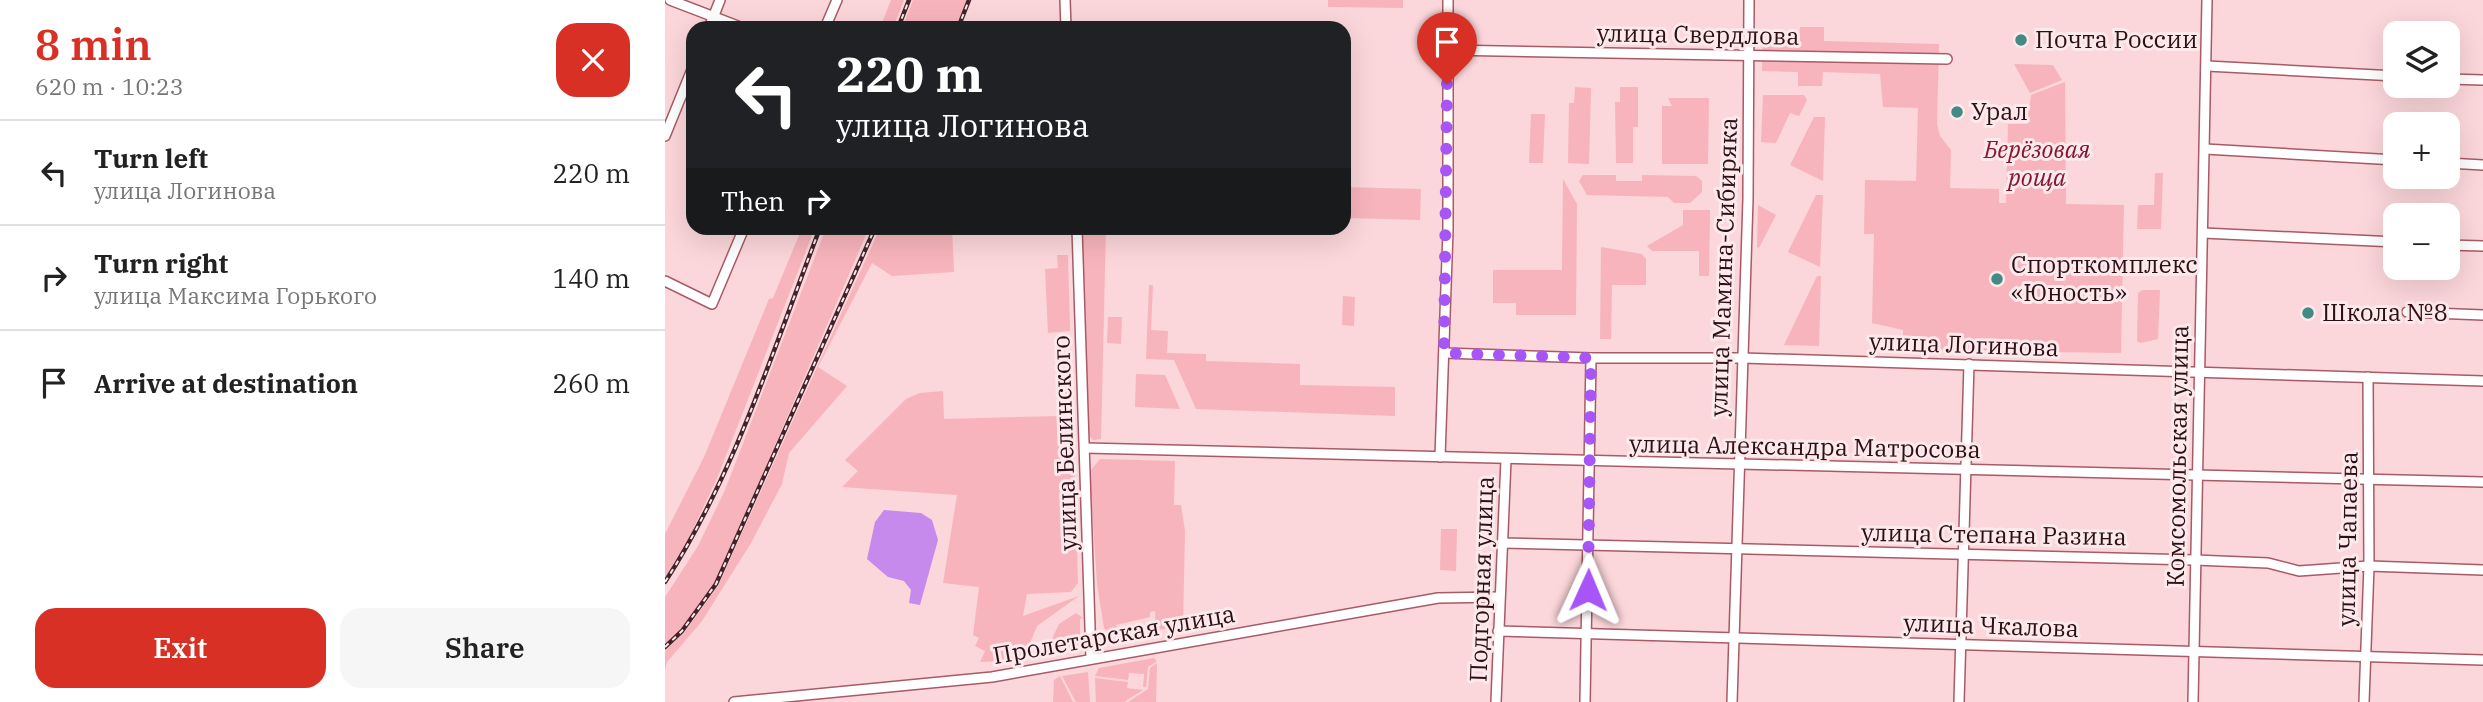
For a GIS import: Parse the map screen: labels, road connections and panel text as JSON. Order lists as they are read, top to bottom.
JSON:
{
  "streets": {
    "street": [
      "улица Свердлова",
      "улица Мамина-Сибиряка",
      "улица Логинова",
      "улица Белинского",
      "улица Александра Матросова",
      "Комсомольская улица",
      "улица Степана Разина",
      "улица Чапаева",
      "Подгорная улица",
      "улица Чкалова",
      "Пролетарская улица"
    ]
  },
  "crossings": [
    ["улица Свердлова", "улица Мамина-Сибиряка"],
    ["улица Мамина-Сибиряка", "улица Логинова"],
    ["улица Мамина-Сибиряка", "улица Александра Матросова"],
    ["улица Мамина-Сибиряка", "улица Степана Разина"],
    ["улица Мамина-Сибиряка", "улица Чкалова"],
    ["улица Логинова", "Комсомольская улица"],
    ["улица Логинова", "улица Чапаева"],
    ["улица Белинского", "улица Александра Матросова"],
    ["улица Белинского", "Пролетарская улица"],
    ["улица Александра Матросова", "Комсомольская улица"],
    ["улица Александра Матросова", "улица Чапаева"],
    ["улица Александра Матросова", "Подгорная улица"],
    ["Комсомольская улица", "улица Степана Разина"],
    ["Комсомольская улица", "улица Чкалова"],
    ["улица Степана Разина", "улица Чапаева"],
    ["улица Степана Разина", "Подгорная улица"],
    ["улица Чапаева", "улица Чкалова"],
    ["Подгорная улица", "улица Чкалова"],
    ["Подгорная улица", "Пролетарская улица"]
  ],
  "parks": ["Берёзовая роща"],
  "places": [
    "Почта России",
    "Урал",
    "Спорткомплекс «Юность»",
    "Школа №8"
  ],
  "page": {
    "heading": ["8 min", "620 m · 10:23"],
    "map_buttons": ["+", "−"],
    "turn": ["220 m", "улица Логинова"],
    "list": [
      {
        "name": "Turn left",
        "note": "улица Логинова",
        "value": "220 m"
      },
      {
        "name": "Turn right",
        "note": "улица Максима Горького",
        "value": "140 m"
      },
      {
        "name": "Arrive at destination",
        "value": "260 m"
      }
    ],
    "then": "Then",
    "buttons": ["Exit", "Share"]
  }
}
